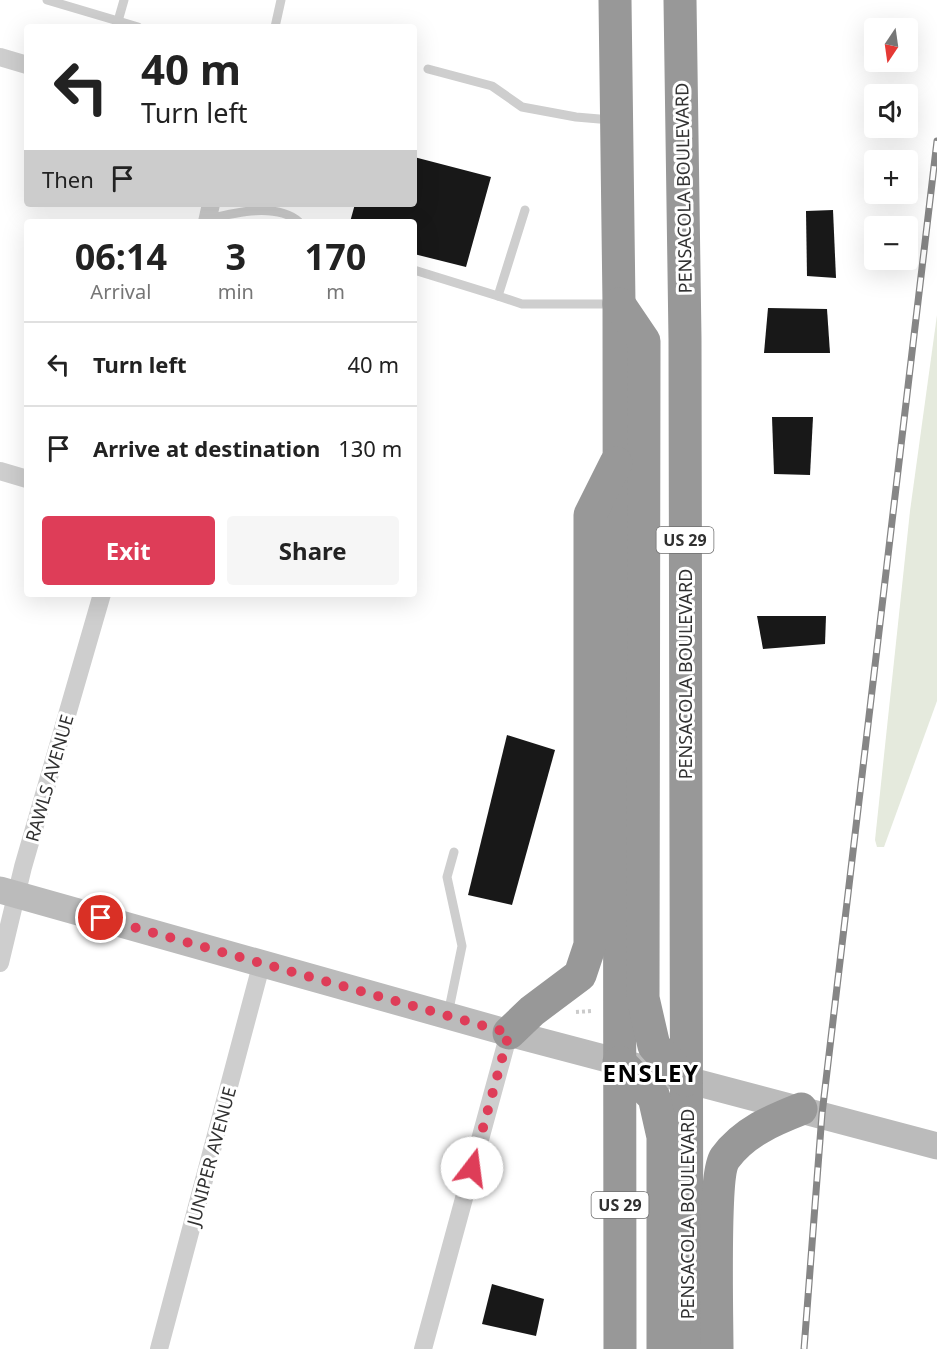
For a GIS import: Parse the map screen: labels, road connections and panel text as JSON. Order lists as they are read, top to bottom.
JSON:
{
  "streets": {
    "highway": ["PENSACOLA BOULEVARD", "US 29"],
    "street": ["RAWLS AVENUE", "JUNIPER AVENUE"]
  },
  "districts": ["ENSLEY"],
  "north": "bottom",
  "page": {
    "map_buttons": ["+", "−"],
    "turn": ["40 m", "Turn left"],
    "then": "Then",
    "eta": [
      "06:14",
      "Arrival",
      "3",
      "min",
      "170",
      "m"
    ],
    "list": [
      {
        "name": "Turn left",
        "value": "40 m"
      },
      {
        "name": "Arrive at destination",
        "value": "130 m"
      }
    ],
    "buttons": ["Exit", "Share"]
  }
}
